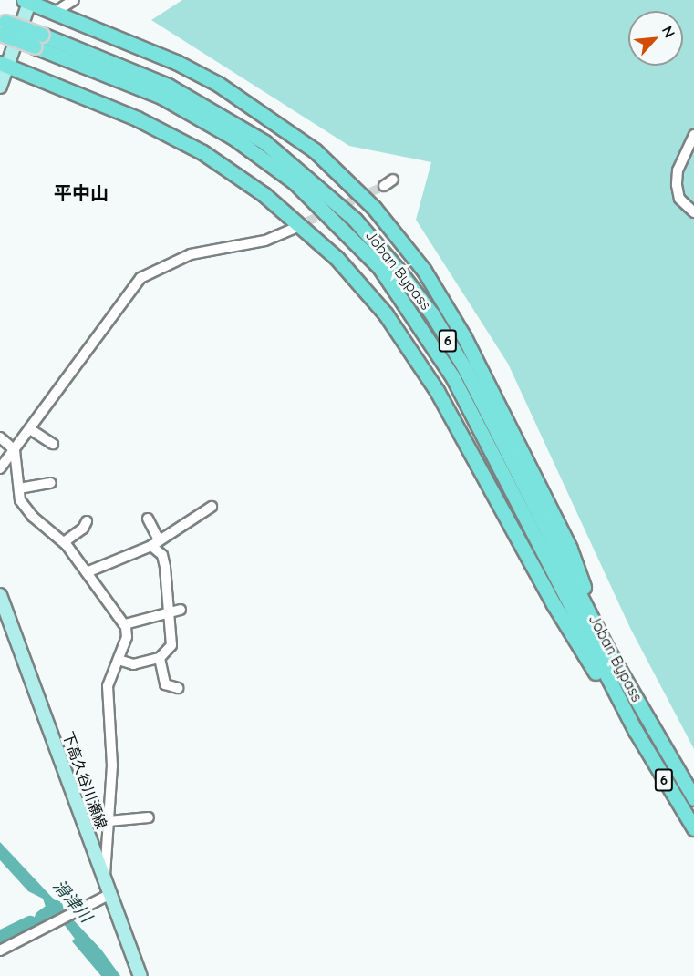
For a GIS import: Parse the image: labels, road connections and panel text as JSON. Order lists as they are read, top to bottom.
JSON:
{
  "streets": {
    "highway": ["Joban Bypass", "6"],
    "main road": ["下高久谷川瀬線"]
  },
  "districts": ["平中山"],
  "water": ["滑津川"],
  "north": "top right"
}
